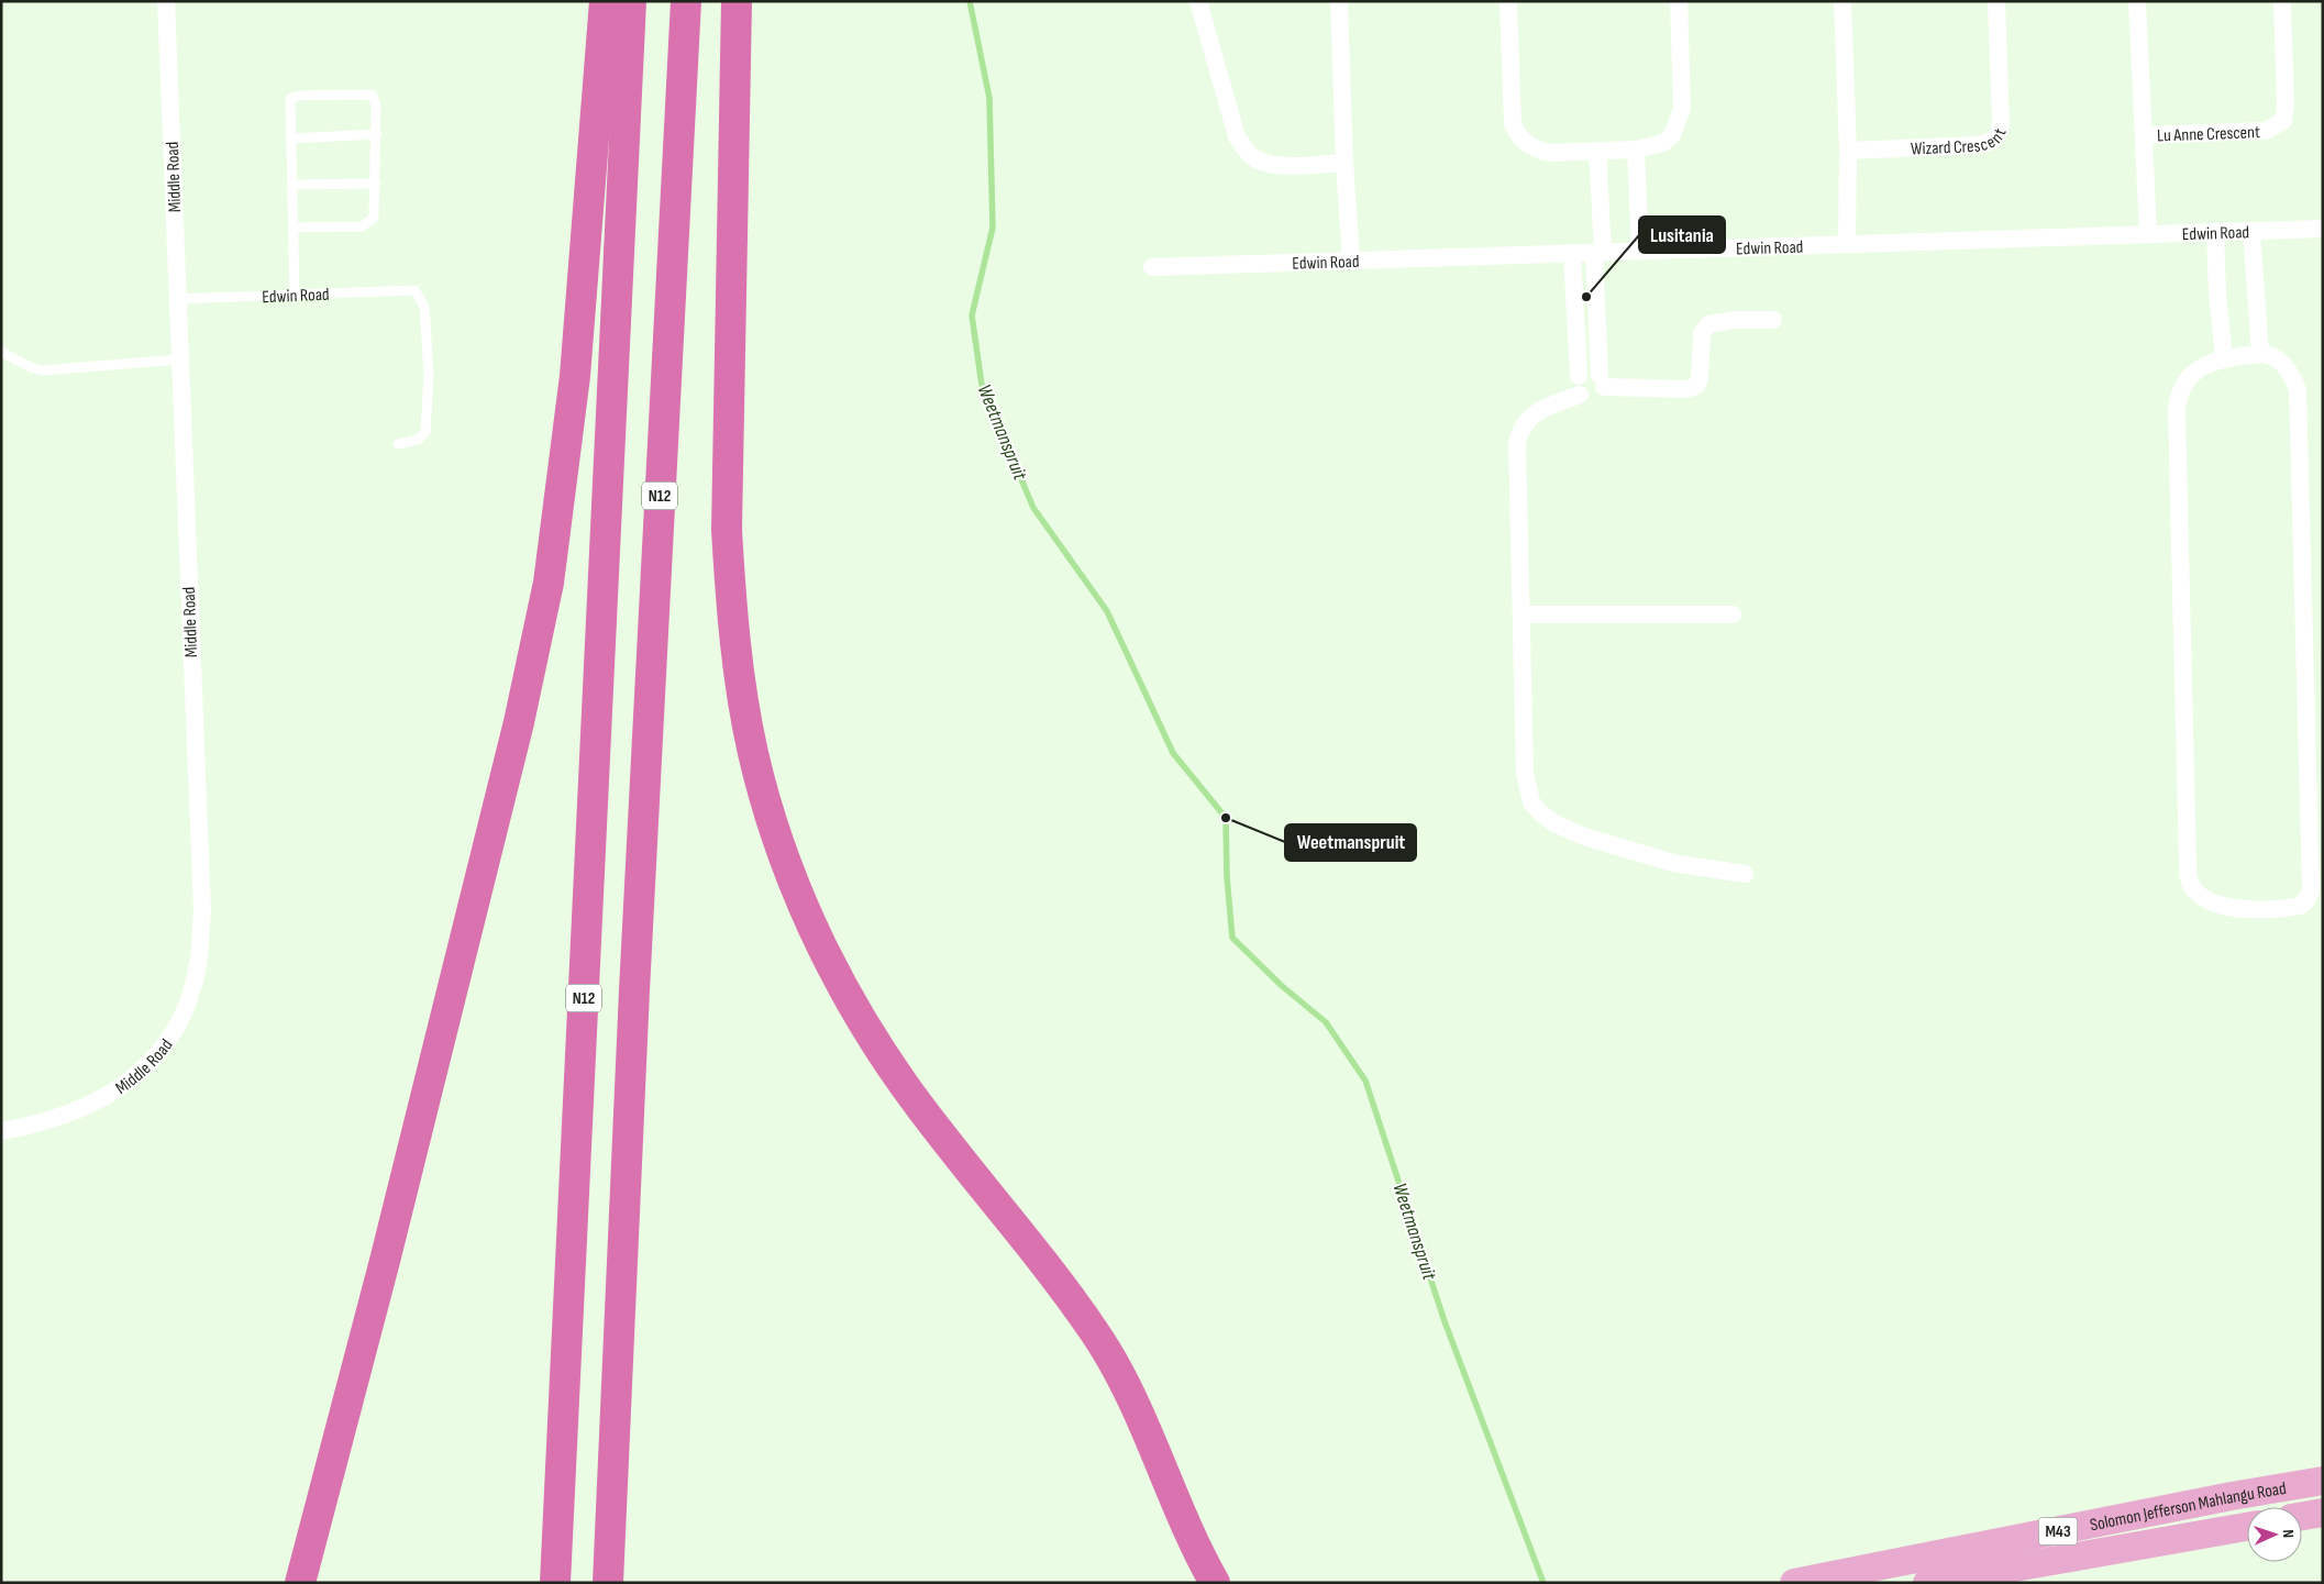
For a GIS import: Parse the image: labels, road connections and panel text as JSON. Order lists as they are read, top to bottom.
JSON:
{
  "streets": {
    "highway": ["N12"],
    "main road": ["Solomon Jefferson Mahlangu Road", "M43"],
    "street": [
      "Lu Anne Crescent",
      "Wizard Crescent",
      "Middle Road",
      "Edwin Road"
    ]
  },
  "crossings": [
    ["Lu Anne Crescent", "Edwin Road"],
    ["Middle Road", "Edwin Road"]
  ],
  "water": ["Weetmanspruit"],
  "places": ["Lusitania", "Weetmanspruit"],
  "north": "right"
}
